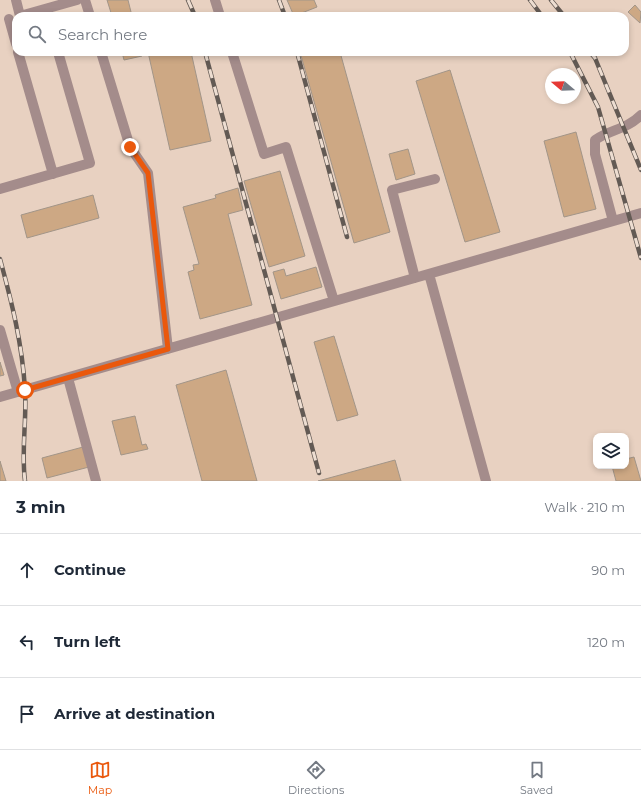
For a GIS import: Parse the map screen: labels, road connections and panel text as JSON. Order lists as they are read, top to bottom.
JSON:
{
  "north": "left",
  "page": {
    "search": "Search here",
    "heading": ["3 min", "Walk · 210 m"],
    "list": [
      ["Continue", "90 m"],
      ["Turn left", "120 m"],
      "Arrive at destination"
    ],
    "nav": ["Map", "Directions", "Saved"]
  }
}
